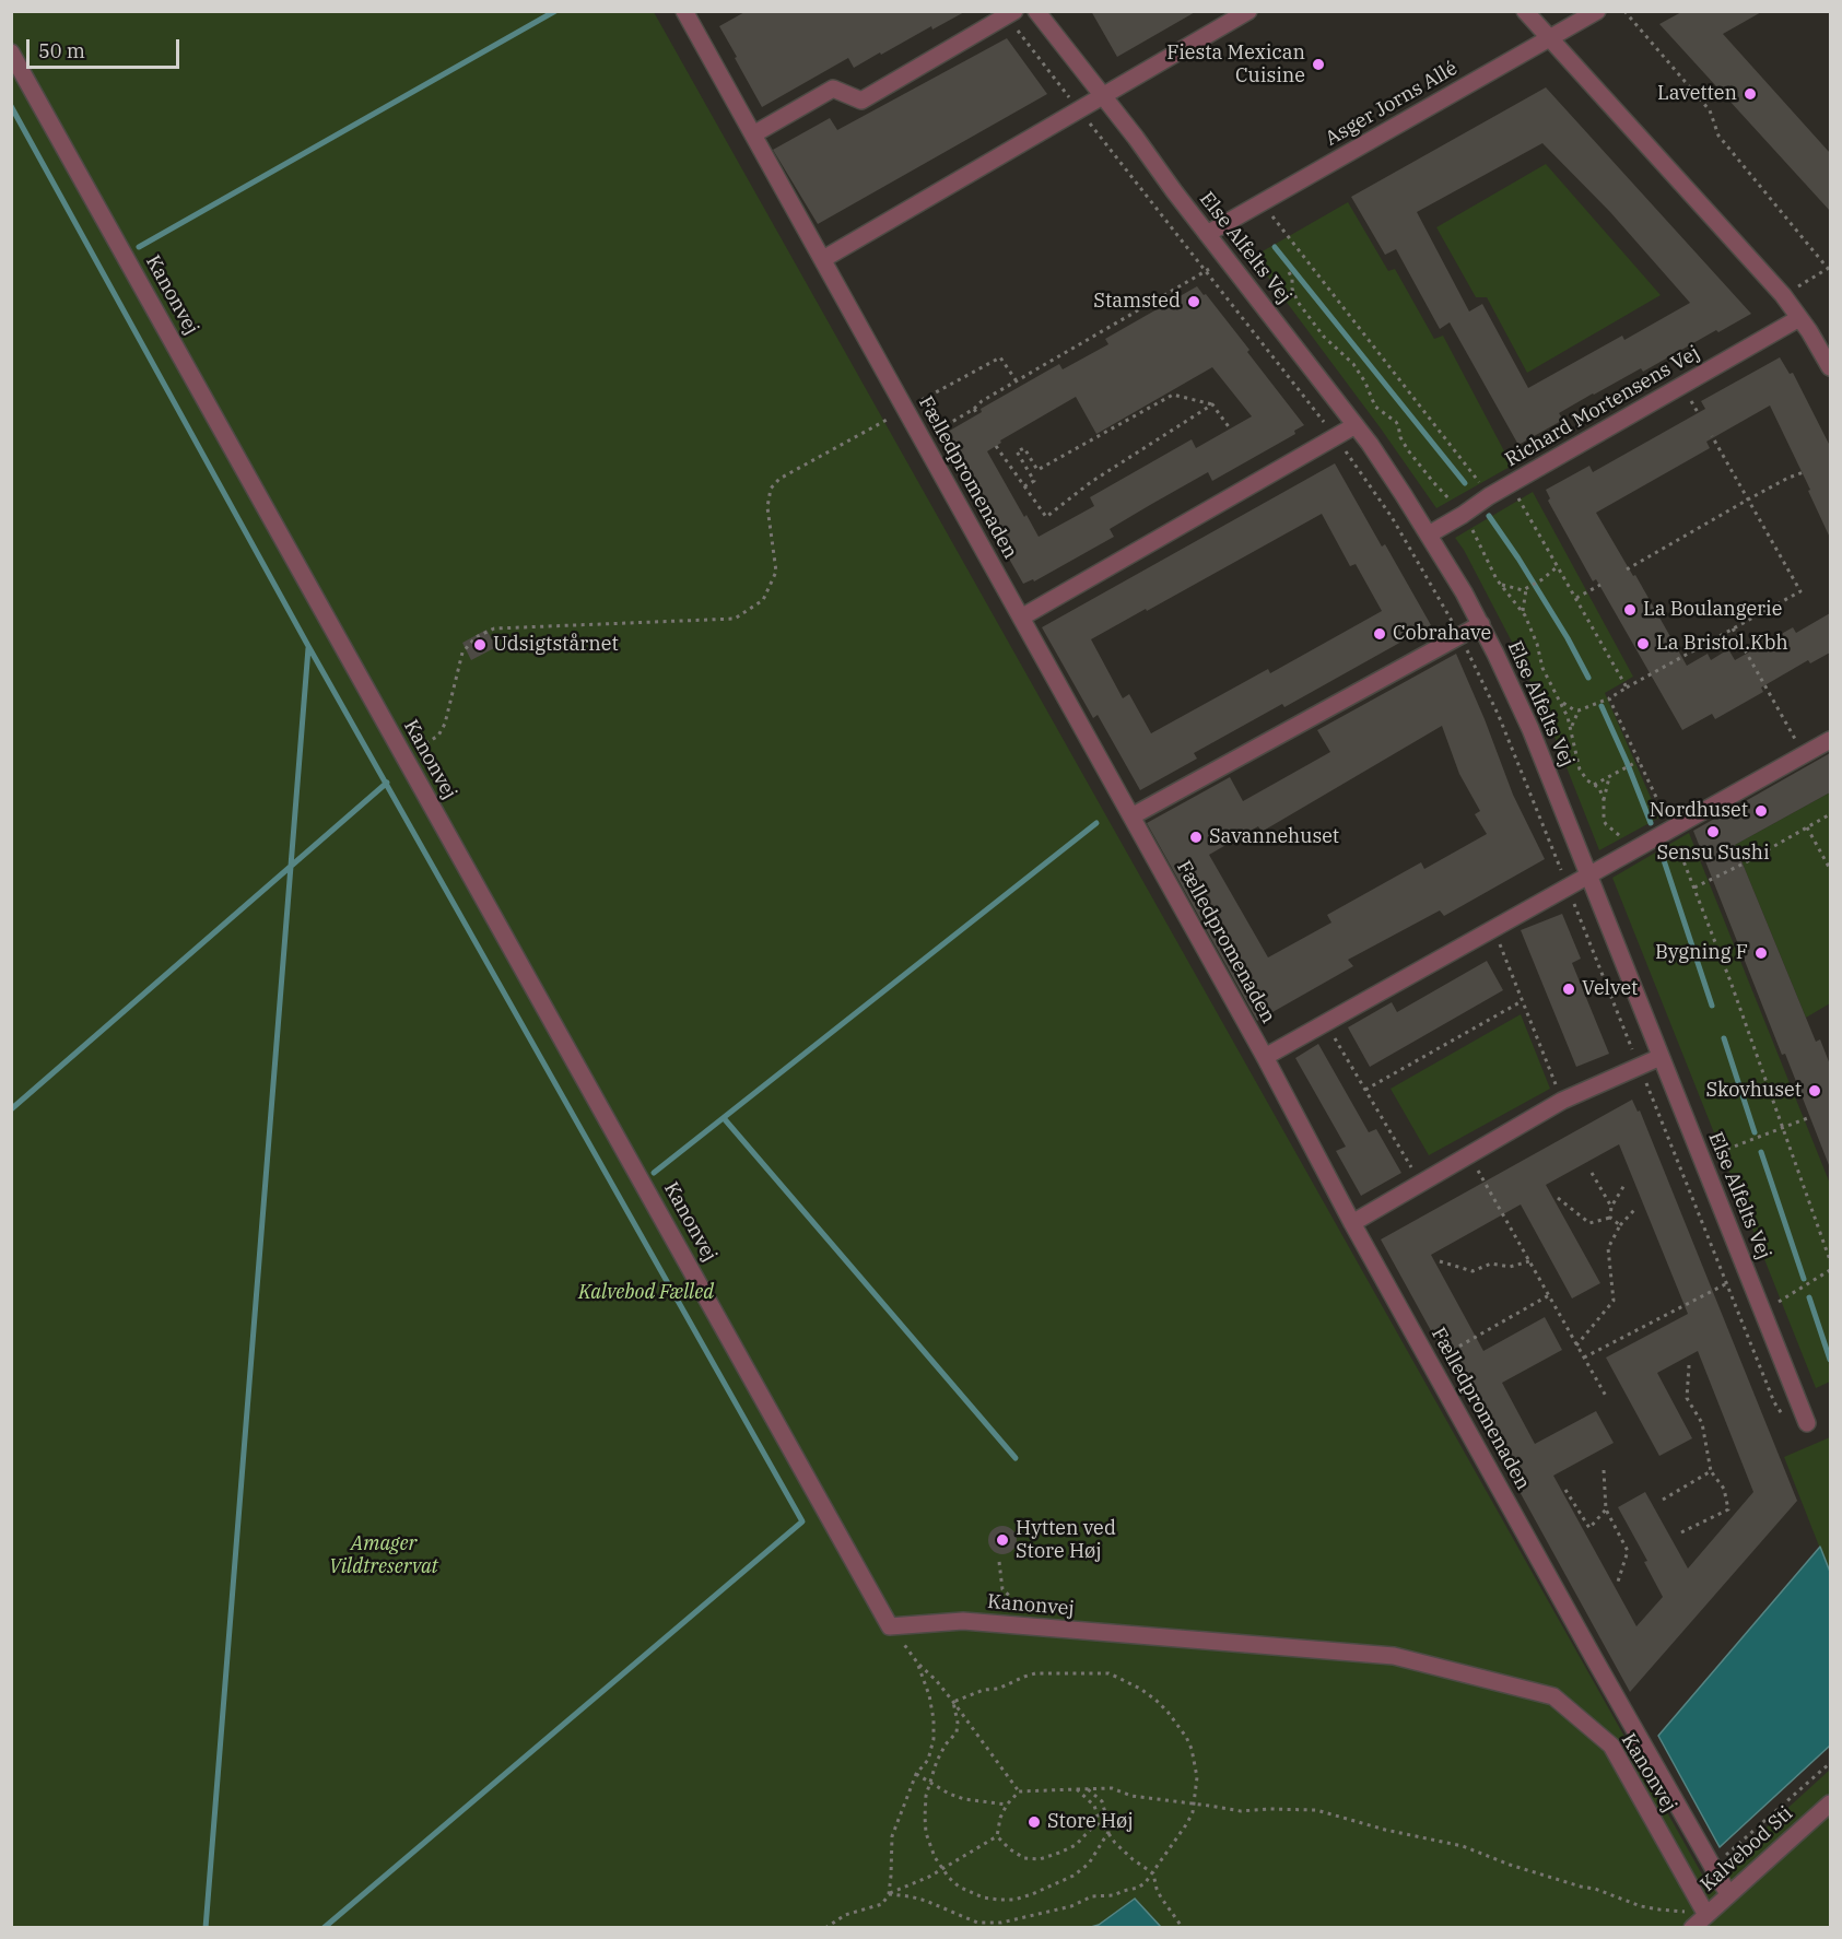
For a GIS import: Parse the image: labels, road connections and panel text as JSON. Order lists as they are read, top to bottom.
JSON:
{
  "streets": {
    "street": [
      "Asger Jorns Allé",
      "Else Alfelts Vej",
      "Kanonvej",
      "Richard Mortensens Vej",
      "Fælledpromenaden",
      "Kalvebod Sti"
    ]
  },
  "crossings": [
    ["Asger Jorns Allé", "Else Alfelts Vej"],
    ["Else Alfelts Vej", "Richard Mortensens Vej"],
    ["Kanonvej", "Kalvebod Sti"],
    ["Fælledpromenaden", "Kalvebod Sti"]
  ],
  "parks": ["Kalvebod Fælled", "Amager Vildtreservat"],
  "places": [
    "Fiesta Mexican Cuisine",
    "Lavetten",
    "Stamsted",
    "La Boulangerie",
    "Cobrahave",
    "La Bristol.Kbh",
    "Udsigtstårnet",
    "Nordhuset",
    "Sensu Sushi",
    "Savannehuset",
    "Bygning F",
    "Velvet",
    "Skovhuset",
    "Hytten ved Store Høj",
    "Store Høj"
  ],
  "scale_bar": "50 m"
}
